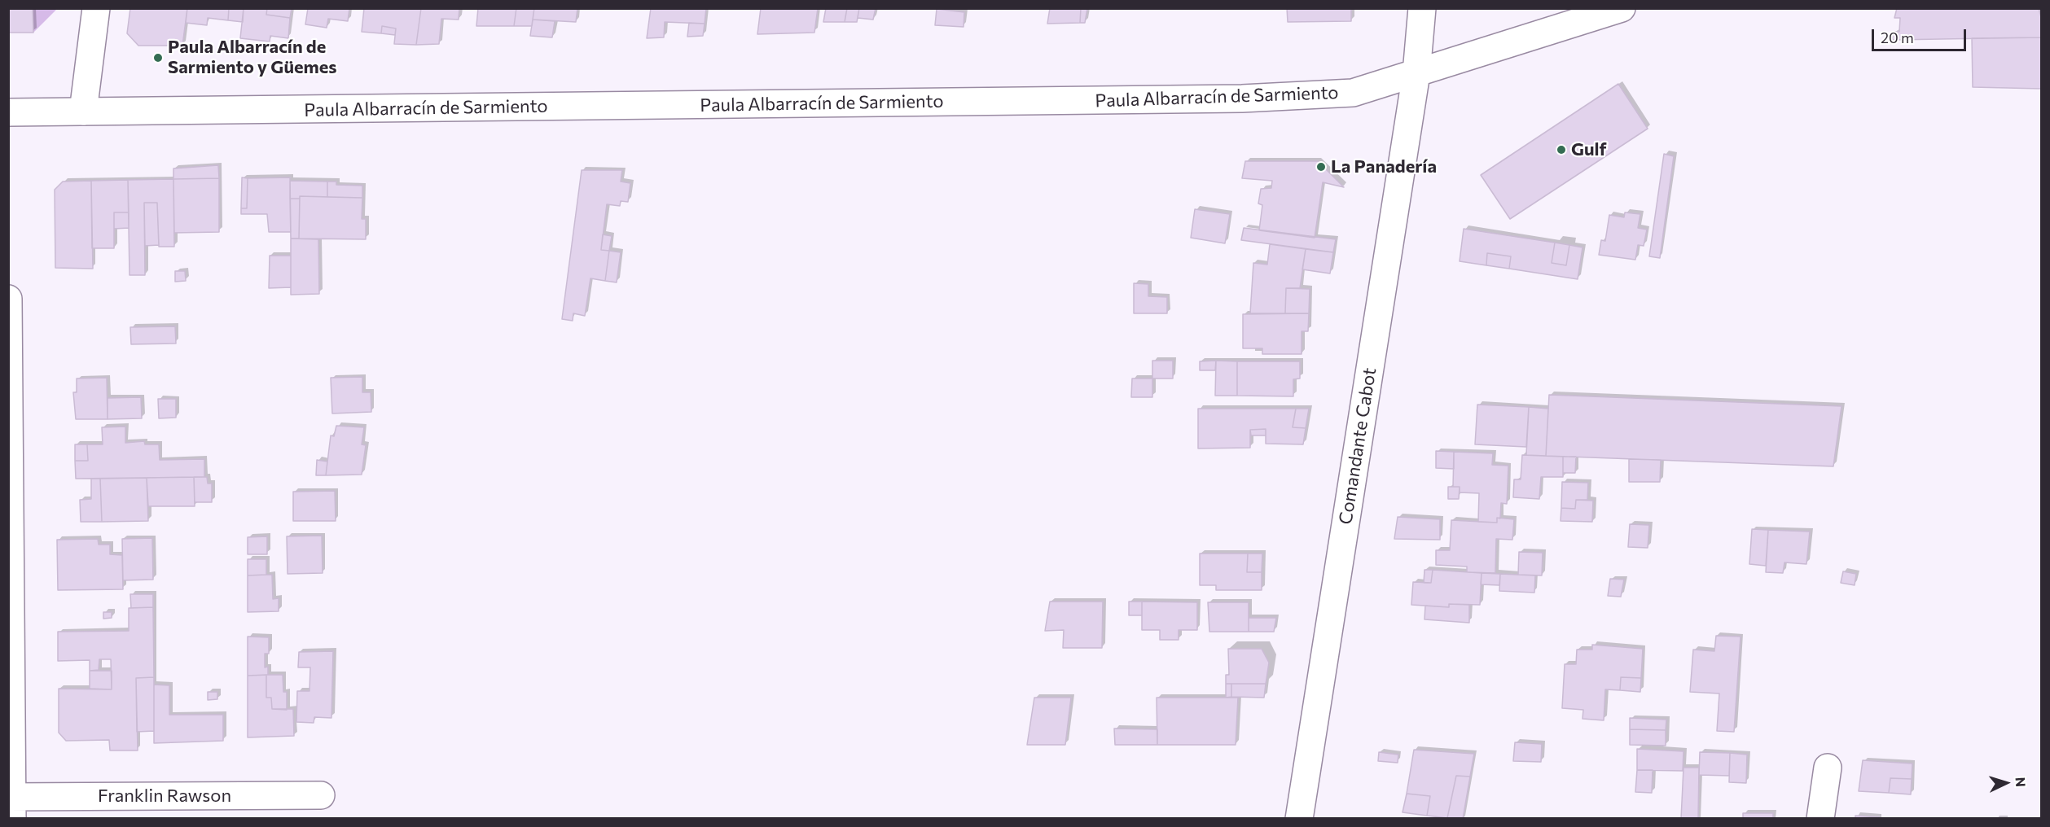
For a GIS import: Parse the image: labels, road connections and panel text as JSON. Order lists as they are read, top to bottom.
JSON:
{
  "streets": {
    "main road": ["Paula Albarracín de Sarmiento", "Comandante Cabot", "Franklin Rawson"]
  },
  "crossings": [
    ["Paula Albarracín de Sarmiento", "Comandante Cabot"]
  ],
  "places": ["Paula Albarracín de Sarmiento y Güemes", "Gulf", "La Panadería"],
  "scale_bar": "20 m",
  "north": "right"
}
